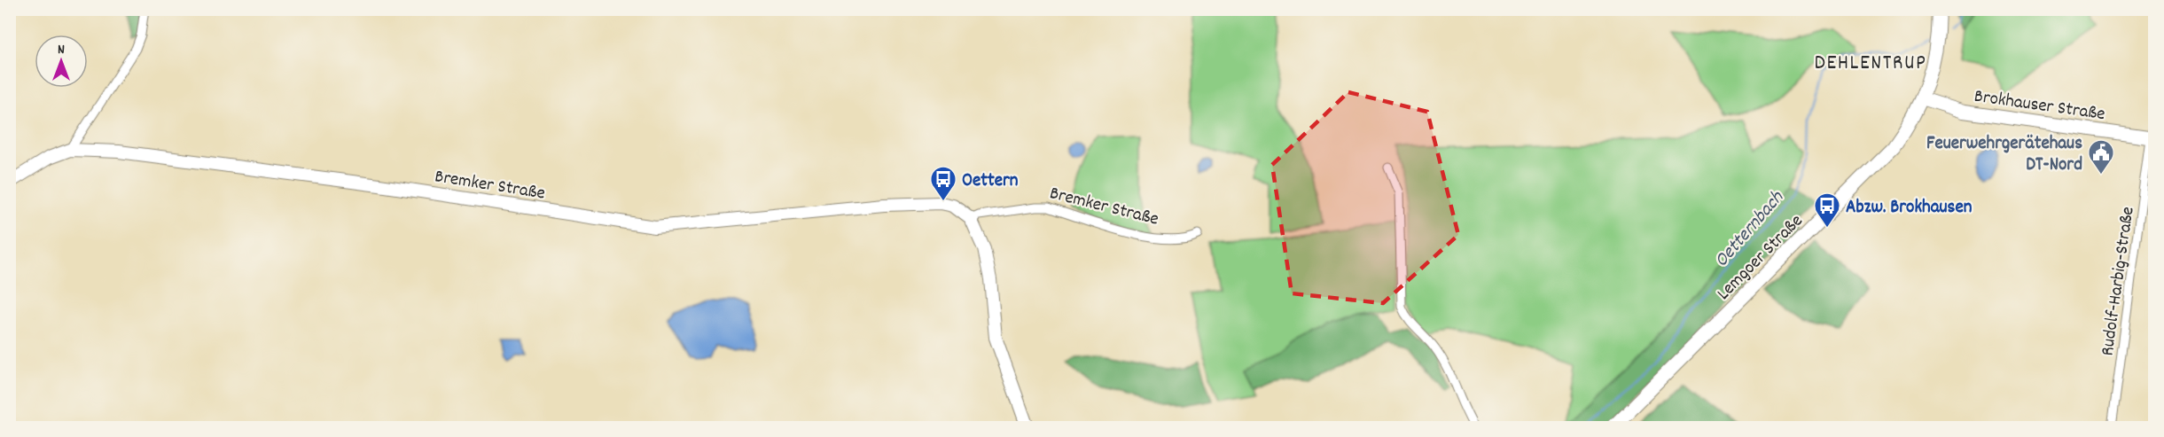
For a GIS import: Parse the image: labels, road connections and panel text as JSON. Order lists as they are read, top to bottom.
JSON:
{
  "streets": {
    "main road": ["Lemgoer Straße"],
    "street": ["Brokhauser Straße", "Bremker Straße", "Rudolf-Harbig-Straße"]
  },
  "crossings": [
    ["Brokhauser Straße", "Lemgoer Straße"],
    ["Brokhauser Straße", "Rudolf-Harbig-Straße"]
  ],
  "districts": ["DEHLENTRUP"],
  "water": ["Oetternbach"],
  "places": {
    "public building": ["Feuerwehrgerätehaus DT-Nord"],
    "bus stop": ["Oettern", "Abzw. Brokhausen"]
  },
  "north": "top"
}
